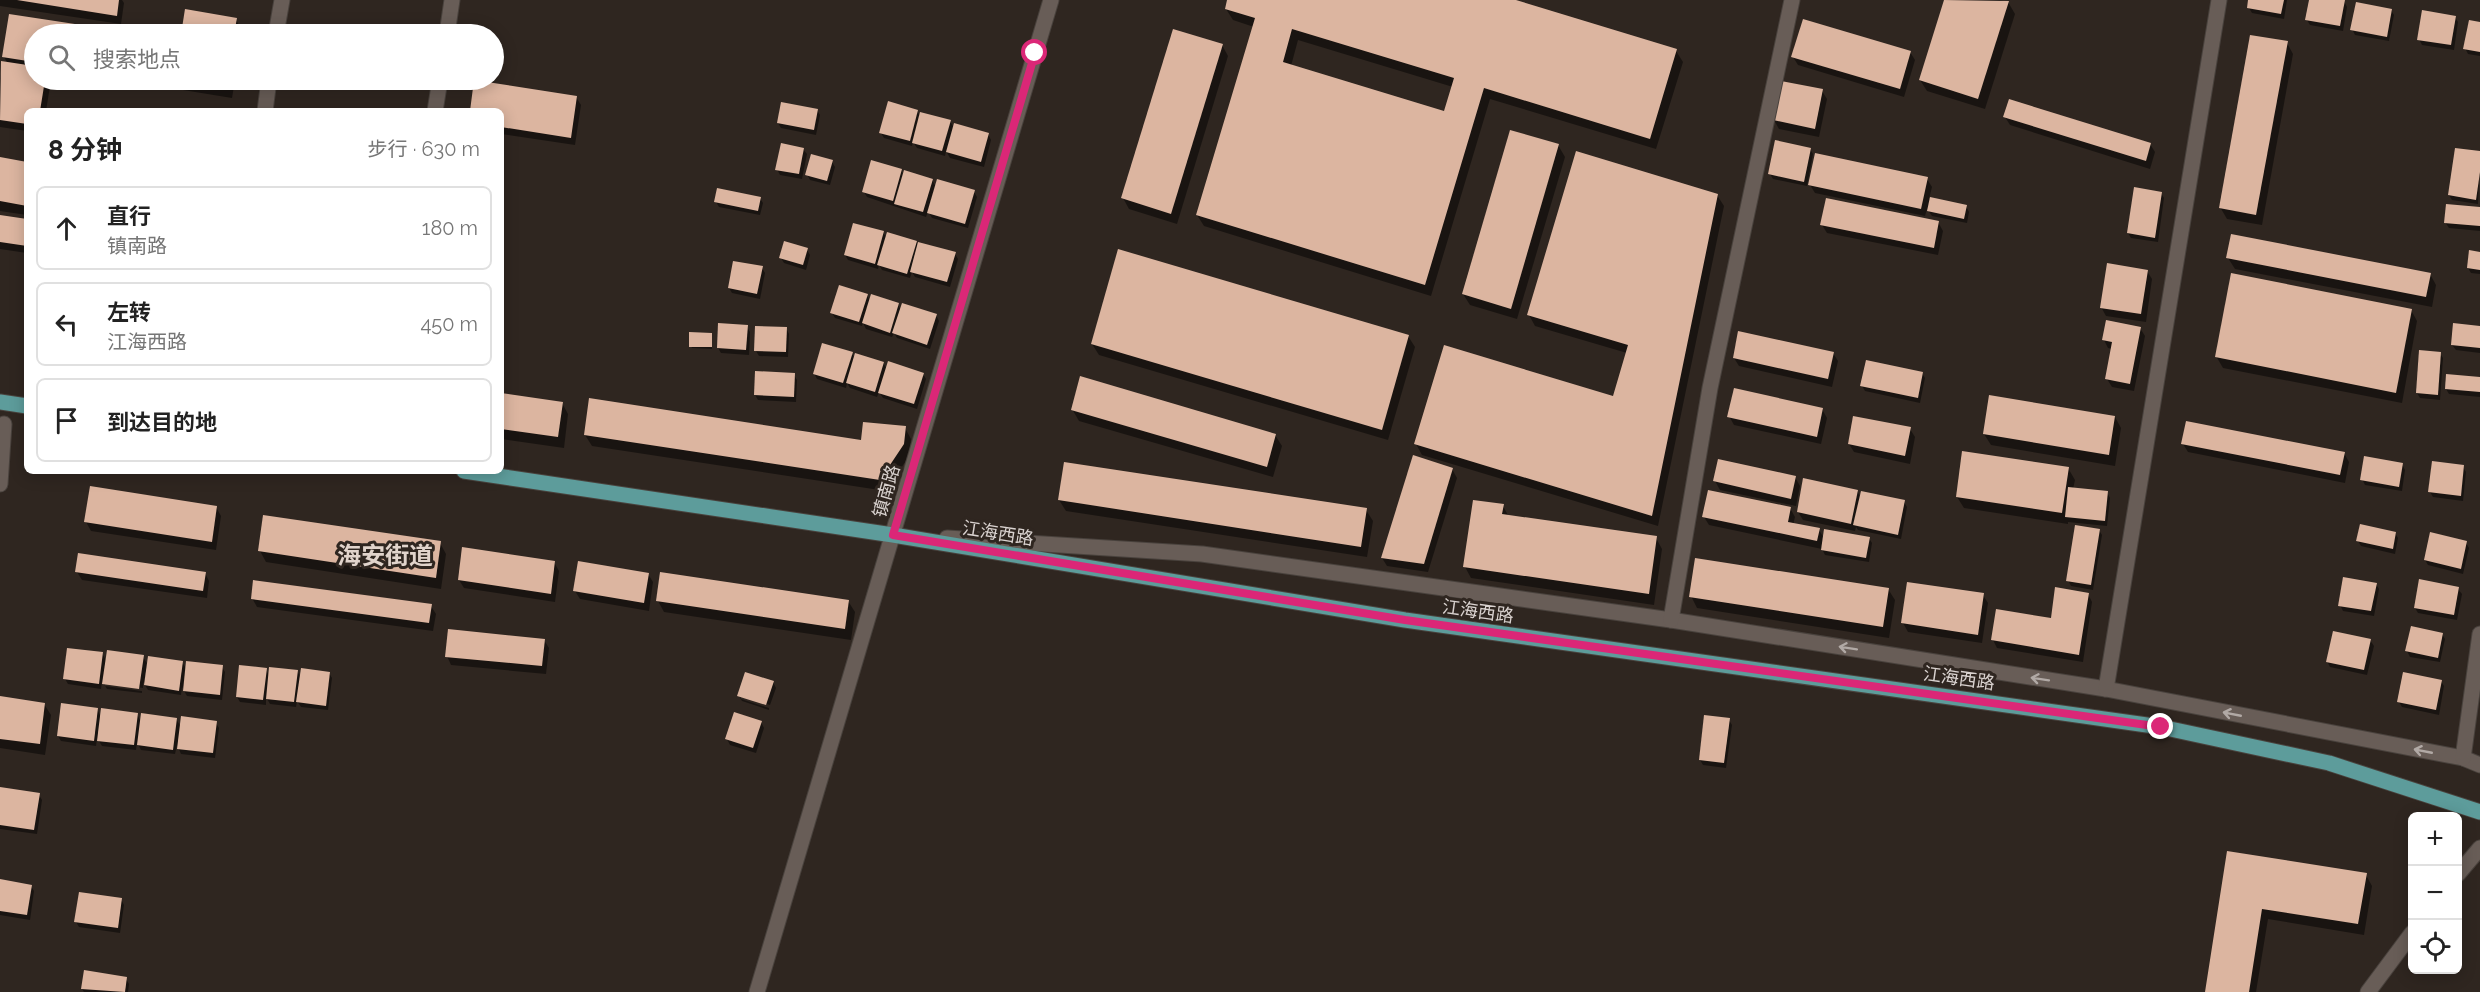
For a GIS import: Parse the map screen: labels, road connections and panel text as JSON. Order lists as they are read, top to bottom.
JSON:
{
  "streets": {
    "main road": ["江海西路"],
    "street": ["镇南路"]
  },
  "crossings": [
    ["镇南路", "江海西路"]
  ],
  "districts": ["海安街道"],
  "page": {
    "search": "搜索地点",
    "heading": ["8 分钟", "步行 · 630 m"],
    "list": [
      ["直行", "镇南路", "180 m"],
      ["左转", "江海西路", "450 m"],
      "到达目的地"
    ],
    "map_buttons": ["+", "−"]
  }
}
